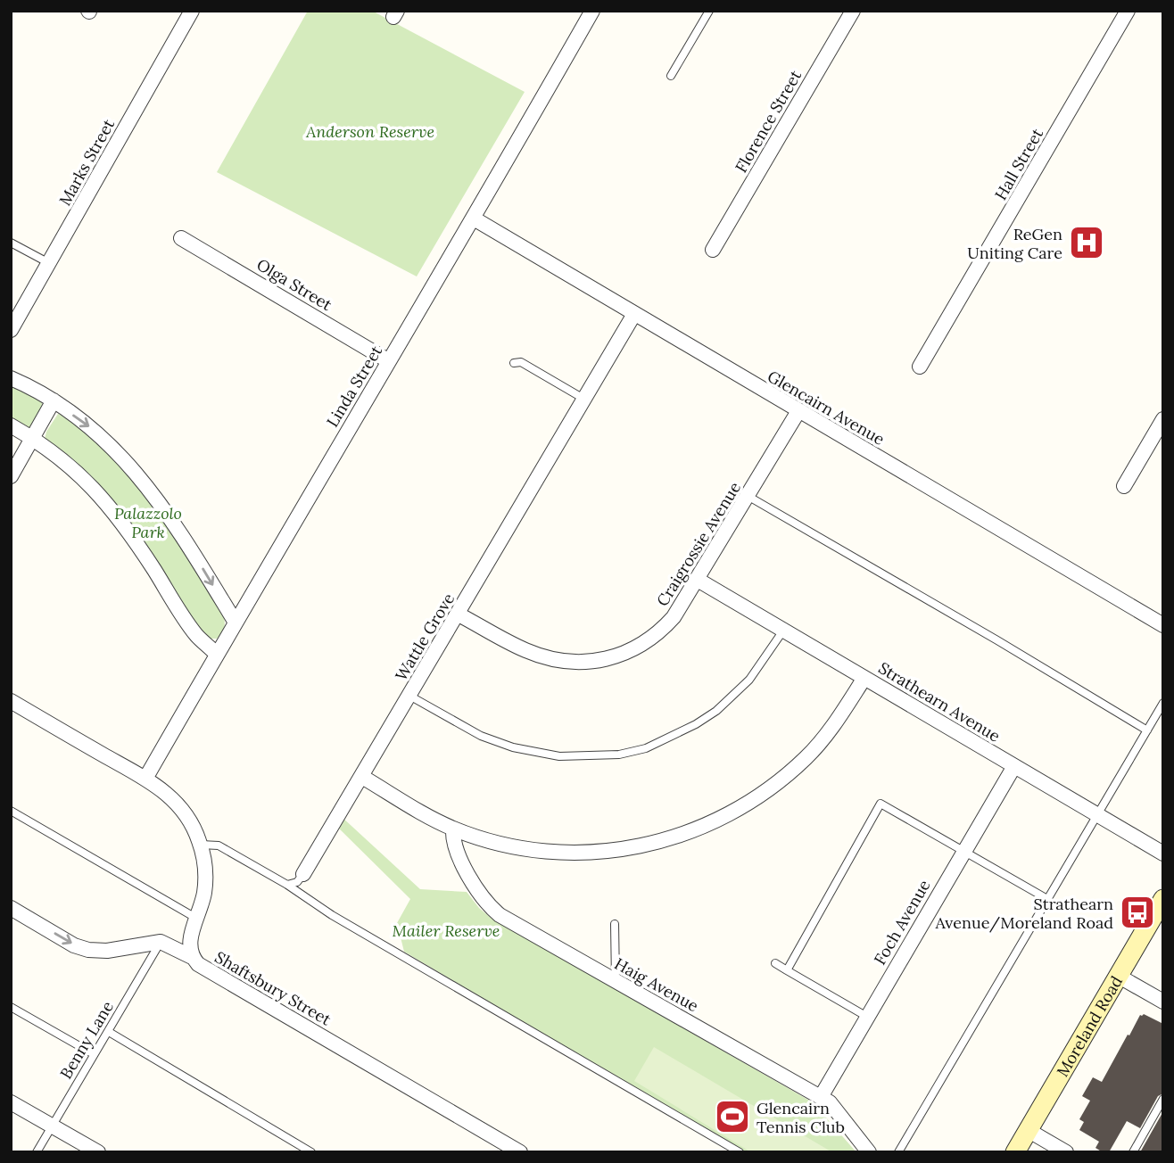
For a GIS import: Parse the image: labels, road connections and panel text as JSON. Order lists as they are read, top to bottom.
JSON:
{
  "streets": {
    "main road": ["Moreland Road"],
    "street": [
      "Florence Street",
      "Marks Street",
      "Hall Street",
      "Olga Street",
      "Linda Street",
      "Glencairn Avenue",
      "Craigrossie Avenue",
      "Wattle Grove",
      "Strathearn Avenue",
      "Foch Avenue",
      "Haig Avenue",
      "Shaftsbury Street"
    ],
    "lane": ["Benny Lane"]
  },
  "crossings": [
    ["Olga Street", "Linda Street"],
    ["Linda Street", "Glencairn Avenue"],
    ["Linda Street", "Shaftsbury Street"],
    ["Glencairn Avenue", "Craigrossie Avenue"],
    ["Glencairn Avenue", "Wattle Grove"],
    ["Craigrossie Avenue", "Wattle Grove"],
    ["Craigrossie Avenue", "Strathearn Avenue"],
    ["Strathearn Avenue", "Foch Avenue"],
    ["Foch Avenue", "Haig Avenue"]
  ],
  "parks": ["Anderson Reserve", "Palazzolo Park", "Mailer Reserve"],
  "places": {
    "hospital": ["ReGen Uniting Care"],
    "bus stop": ["Strathearn Avenue/Moreland Road"],
    "sports": ["Glencairn Tennis Club"]
  }
}
